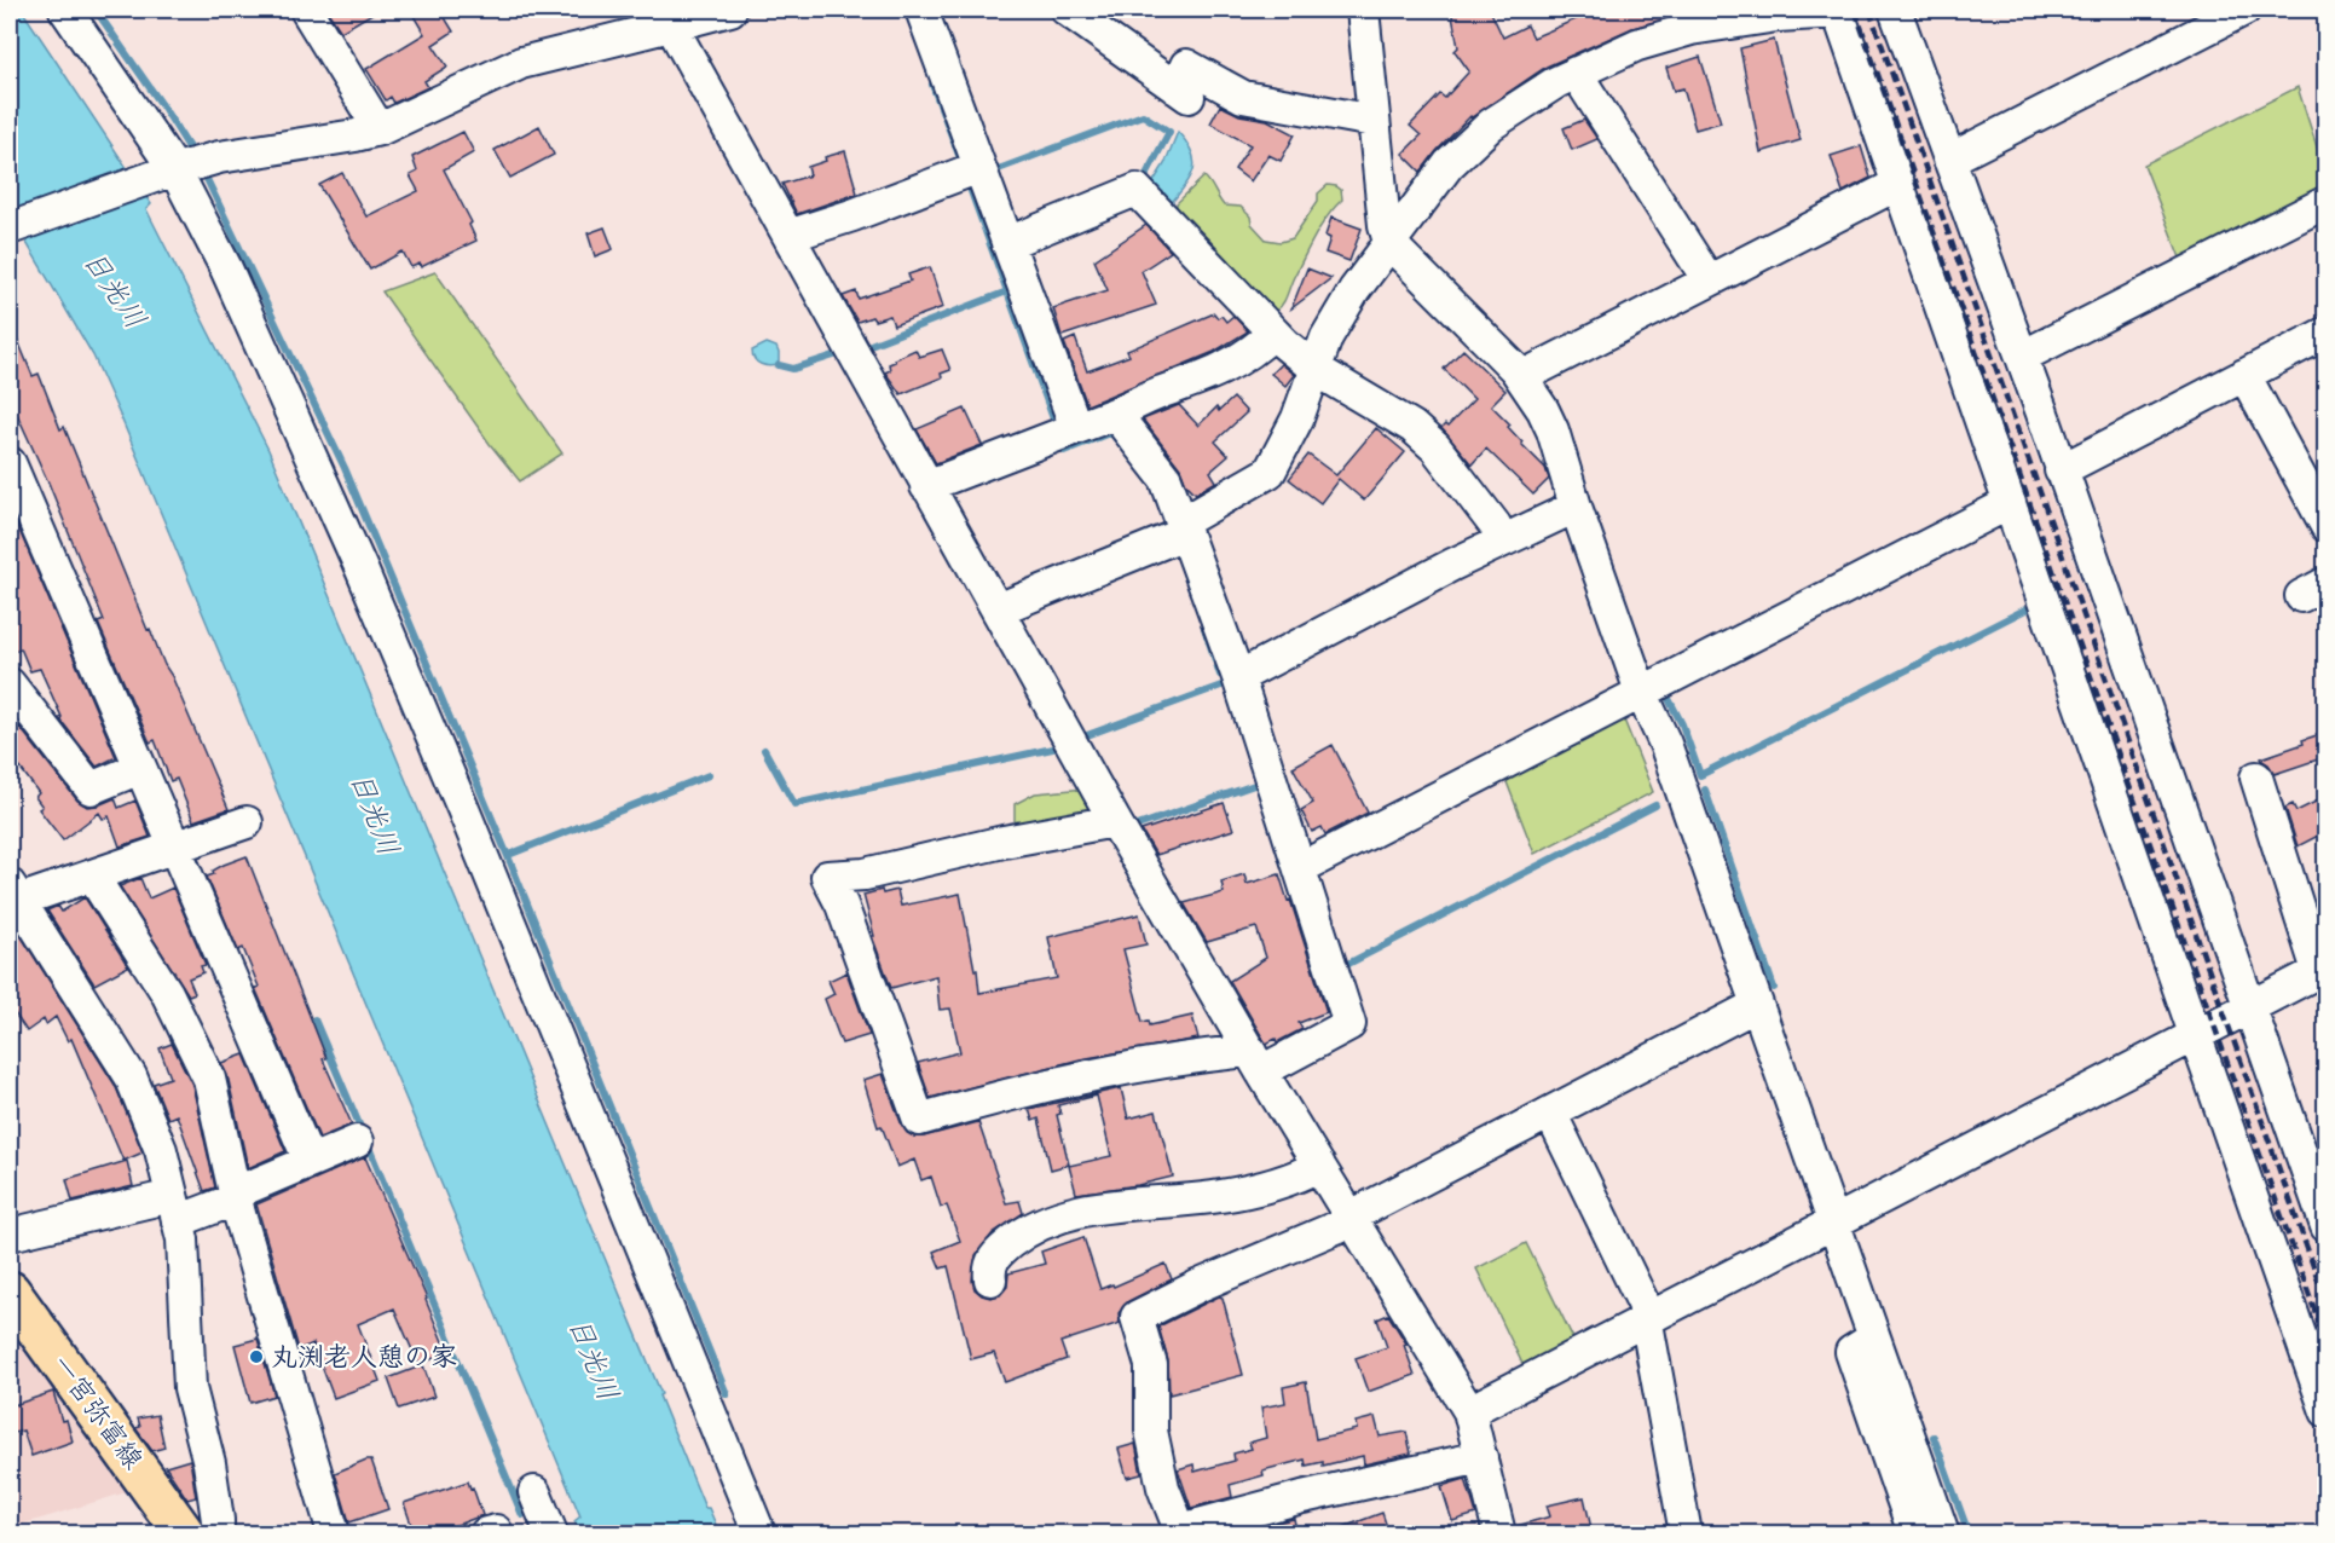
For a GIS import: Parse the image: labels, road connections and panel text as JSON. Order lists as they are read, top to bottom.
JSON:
{
  "streets": {
    "main road": ["一宮弥富線"]
  },
  "water": ["日光川"],
  "places": ["丸渕老人憩の家"]
}
